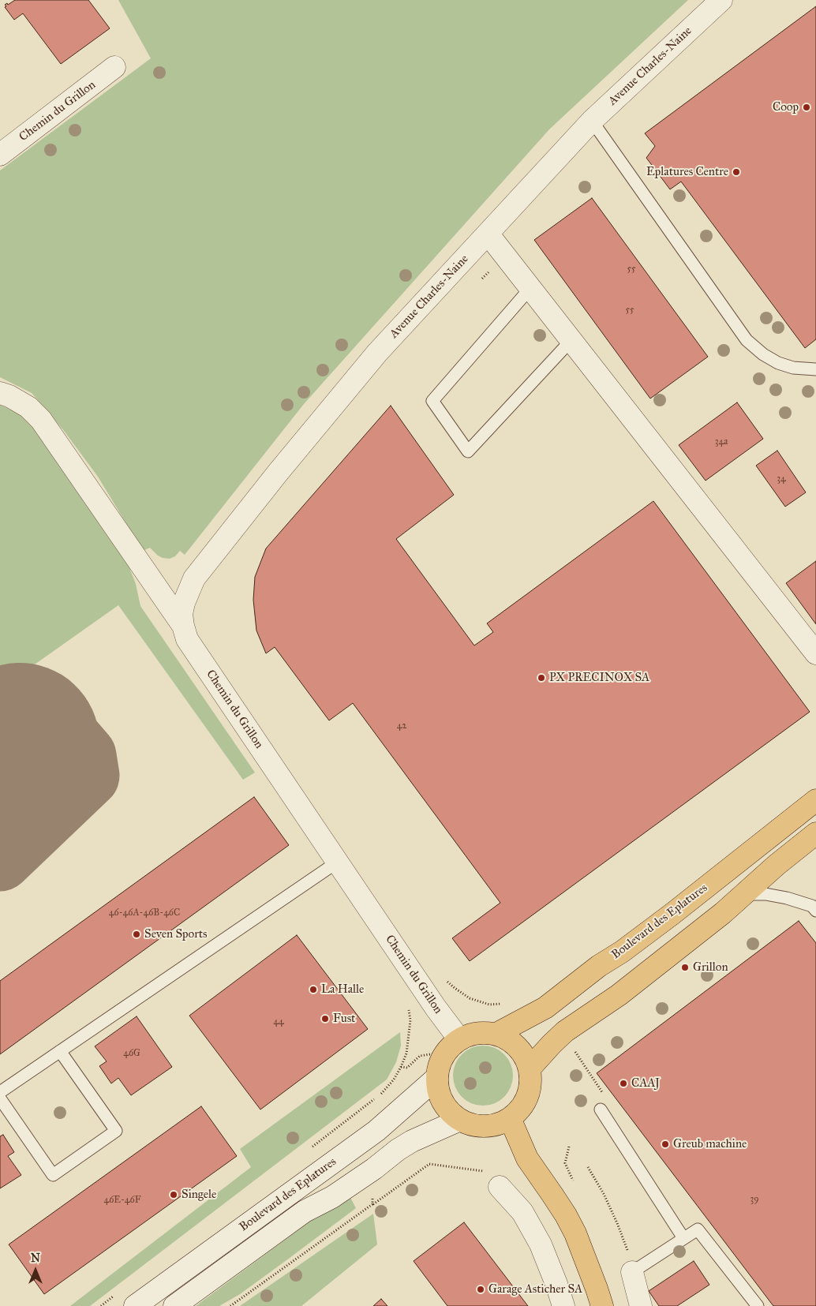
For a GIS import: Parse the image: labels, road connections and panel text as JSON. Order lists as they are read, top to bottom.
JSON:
{
  "streets": {
    "main road": ["Boulevard des Eplatures"],
    "street": ["Avenue Charles-Naine", "Chemin du Grillon"]
  },
  "crossings": [
    ["Avenue Charles-Naine", "Chemin du Grillon"],
    ["Chemin du Grillon", "Boulevard des Eplatures"]
  ],
  "places": [
    "Coop",
    "Eplatures Centre",
    "PX PRECINOX SA",
    "Seven Sports",
    "Grillon",
    "La Halle",
    "Fust",
    "CAAJ",
    "Greub machine",
    "Singele",
    "Garage Asticher SA"
  ],
  "house_numbers": [
    "55",
    "55",
    "34a",
    "34",
    "42",
    "46-46A-46B-46C",
    "44",
    "46G",
    "39",
    "46E-46F"
  ],
  "north": "top"
}
